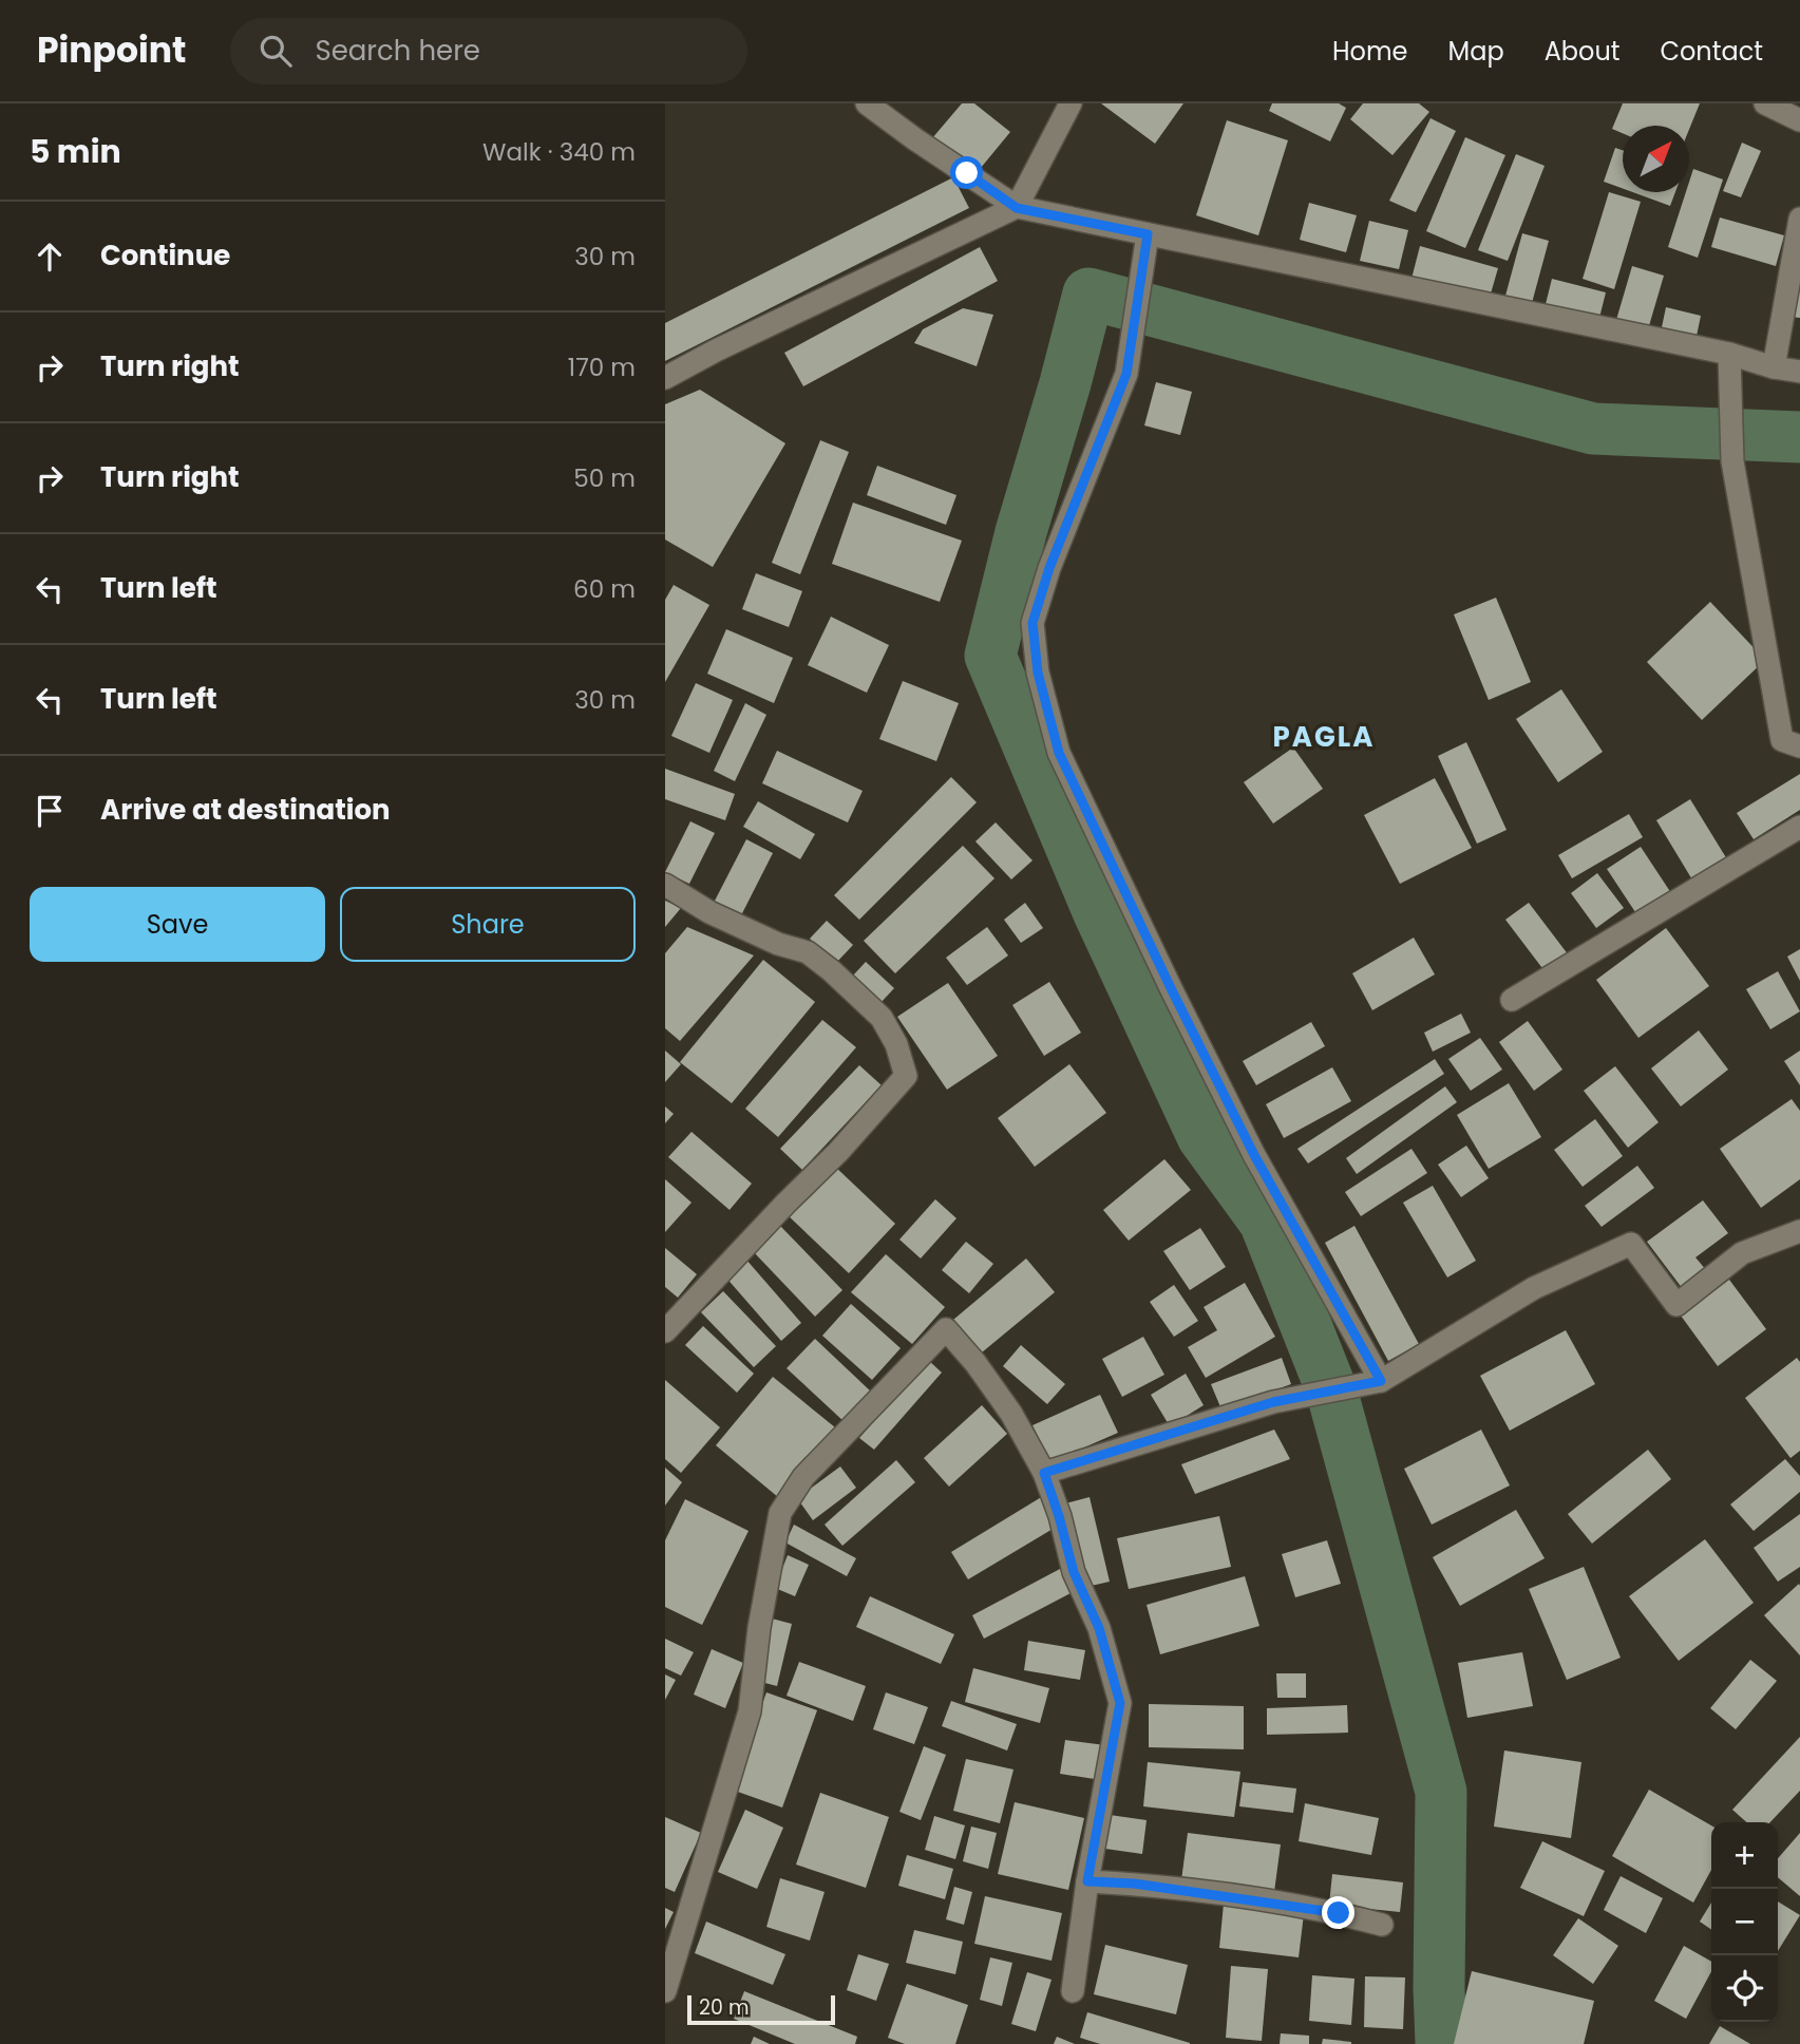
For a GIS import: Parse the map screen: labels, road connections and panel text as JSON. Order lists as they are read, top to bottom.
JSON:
{
  "districts": ["PAGLA"],
  "scale_bar": "20 m",
  "north": "top right",
  "page": {
    "header": "Pinpoint",
    "search": "Search here",
    "nav": [
      "Home",
      "Map",
      "About",
      "Contact"
    ],
    "heading": ["5 min", "Walk · 340 m"],
    "list": [
      ["Continue", "30 m"],
      ["Turn right", "170 m"],
      ["Turn right", "50 m"],
      ["Turn left", "60 m"],
      ["Turn left", "30 m"],
      "Arrive at destination"
    ],
    "buttons": ["Save", "Share"],
    "map_buttons": ["+", "−"],
    "scale": "20 m"
  }
}
